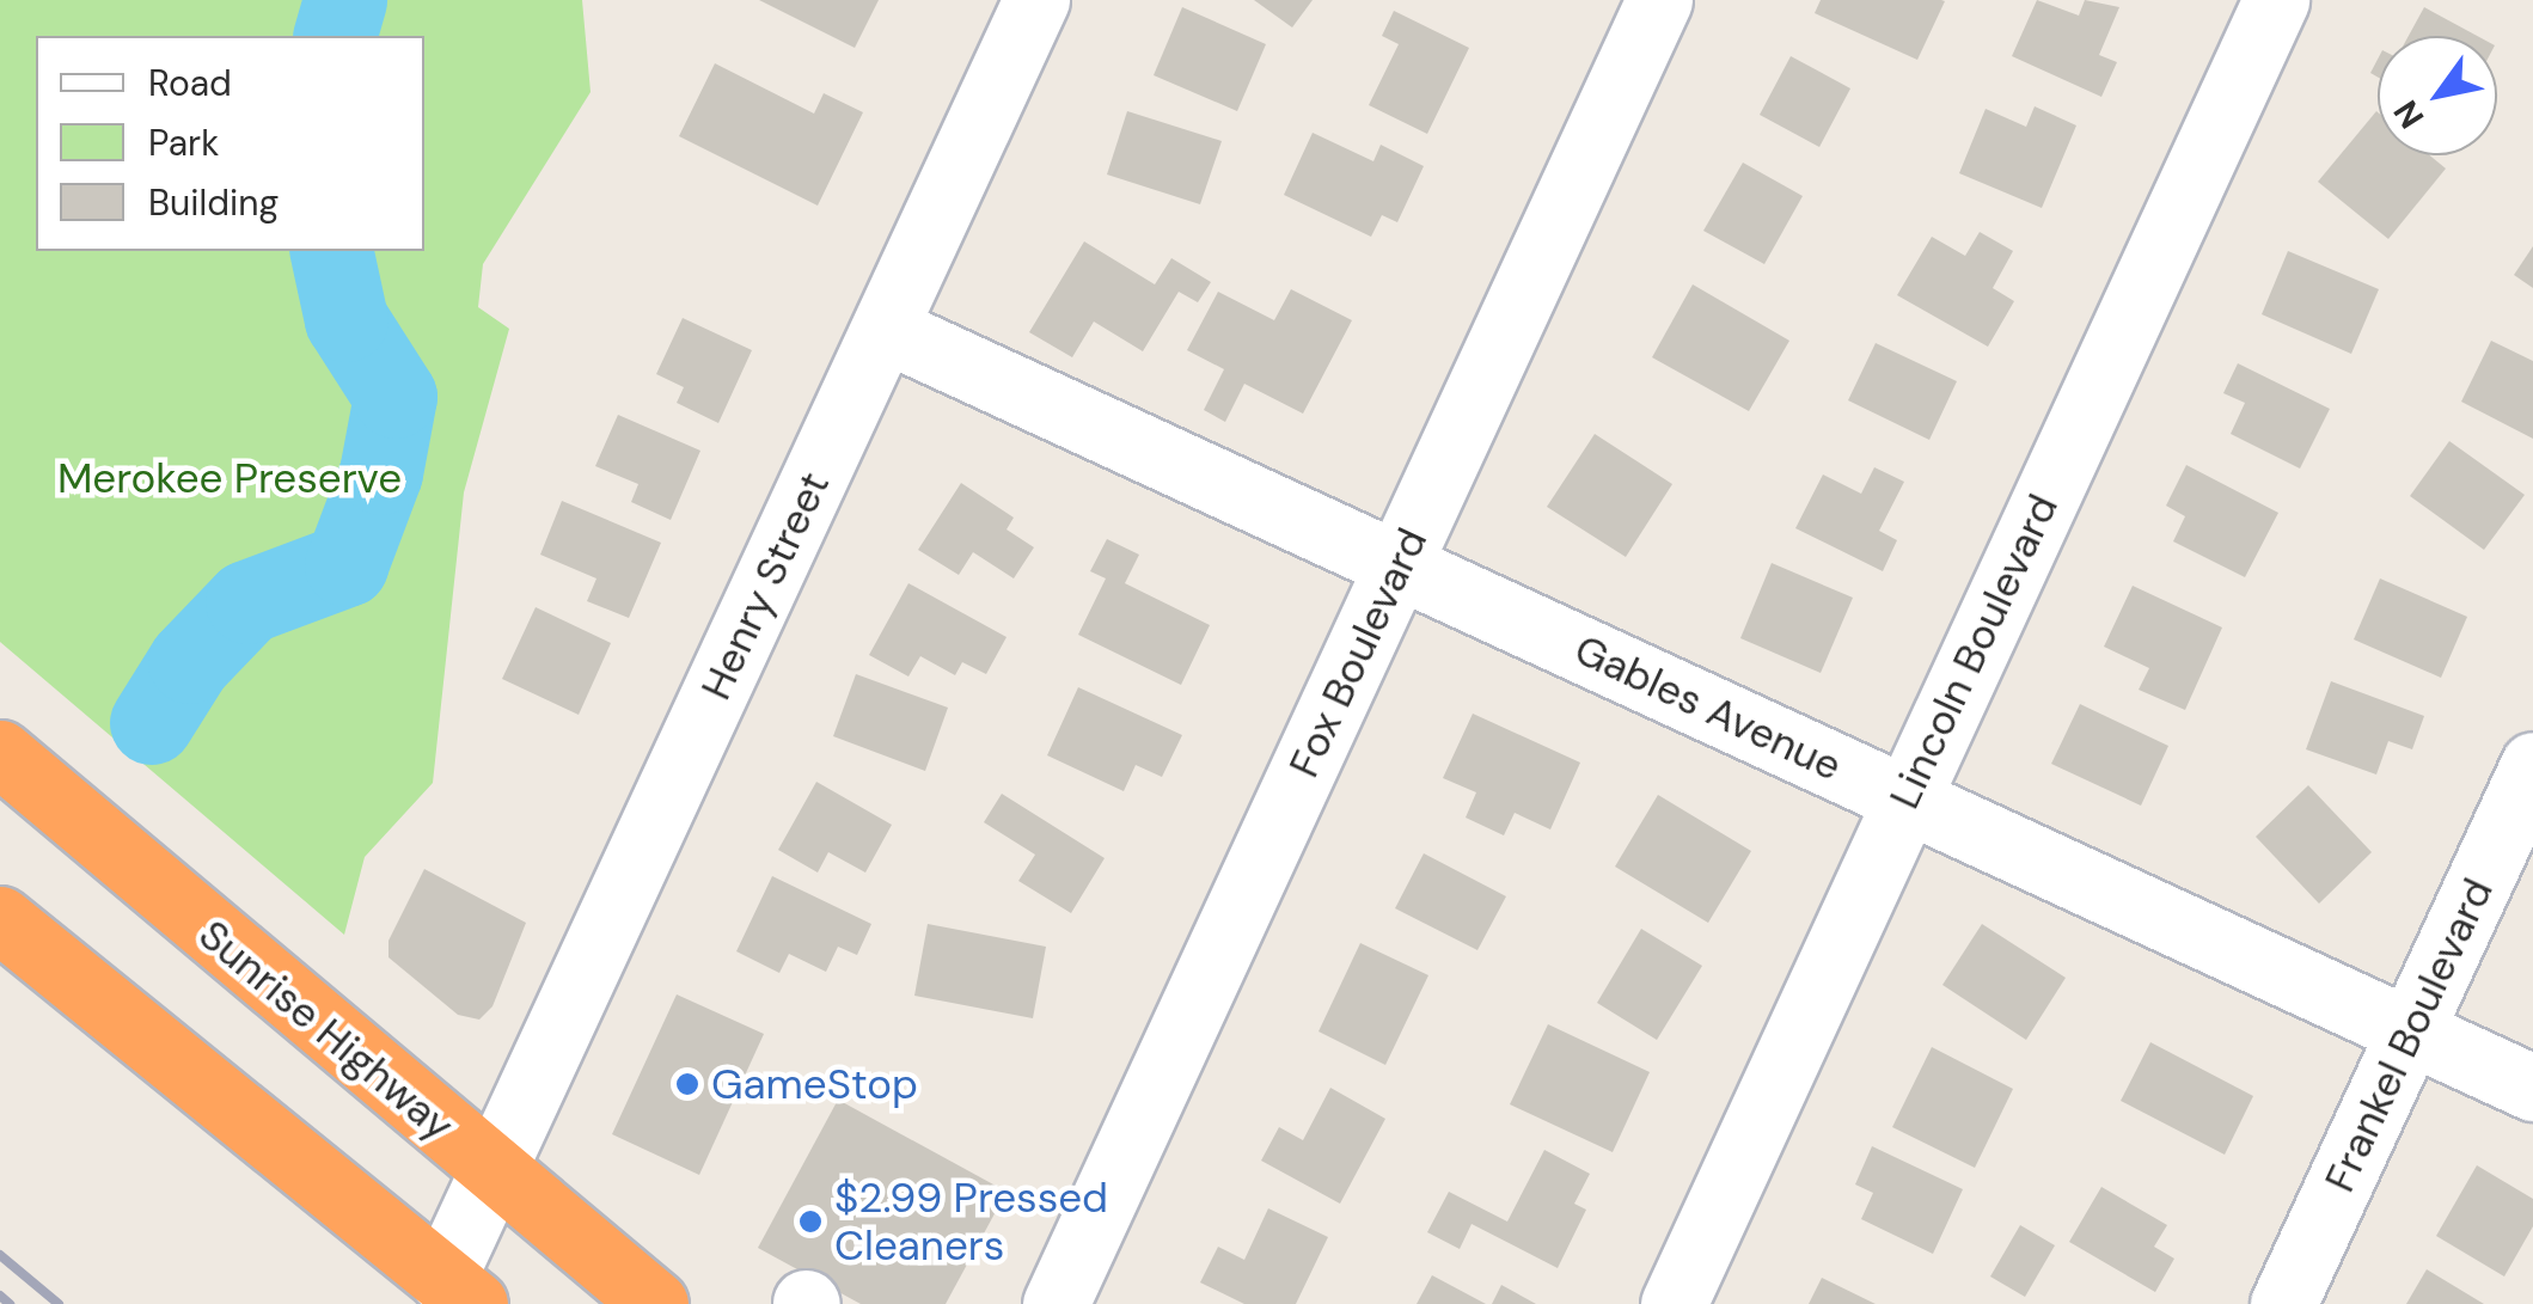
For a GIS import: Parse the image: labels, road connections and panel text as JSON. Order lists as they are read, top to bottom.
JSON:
{
  "streets": {
    "highway": ["Sunrise Highway"],
    "street": [
      "Henry Street",
      "Lincoln Boulevard",
      "Fox Boulevard",
      "Gables Avenue",
      "Frankel Boulevard"
    ]
  },
  "crossings": [
    ["Henry Street", "Gables Avenue"],
    ["Henry Street", "Sunrise Highway"],
    ["Lincoln Boulevard", "Gables Avenue"],
    ["Fox Boulevard", "Gables Avenue"],
    ["Gables Avenue", "Frankel Boulevard"]
  ],
  "parks": ["Merokee Preserve"],
  "places": ["GameStop", "$2.99 Pressed Cleaners"],
  "legend": ["Road", "Park", "Building"],
  "north": "bottom left"
}
